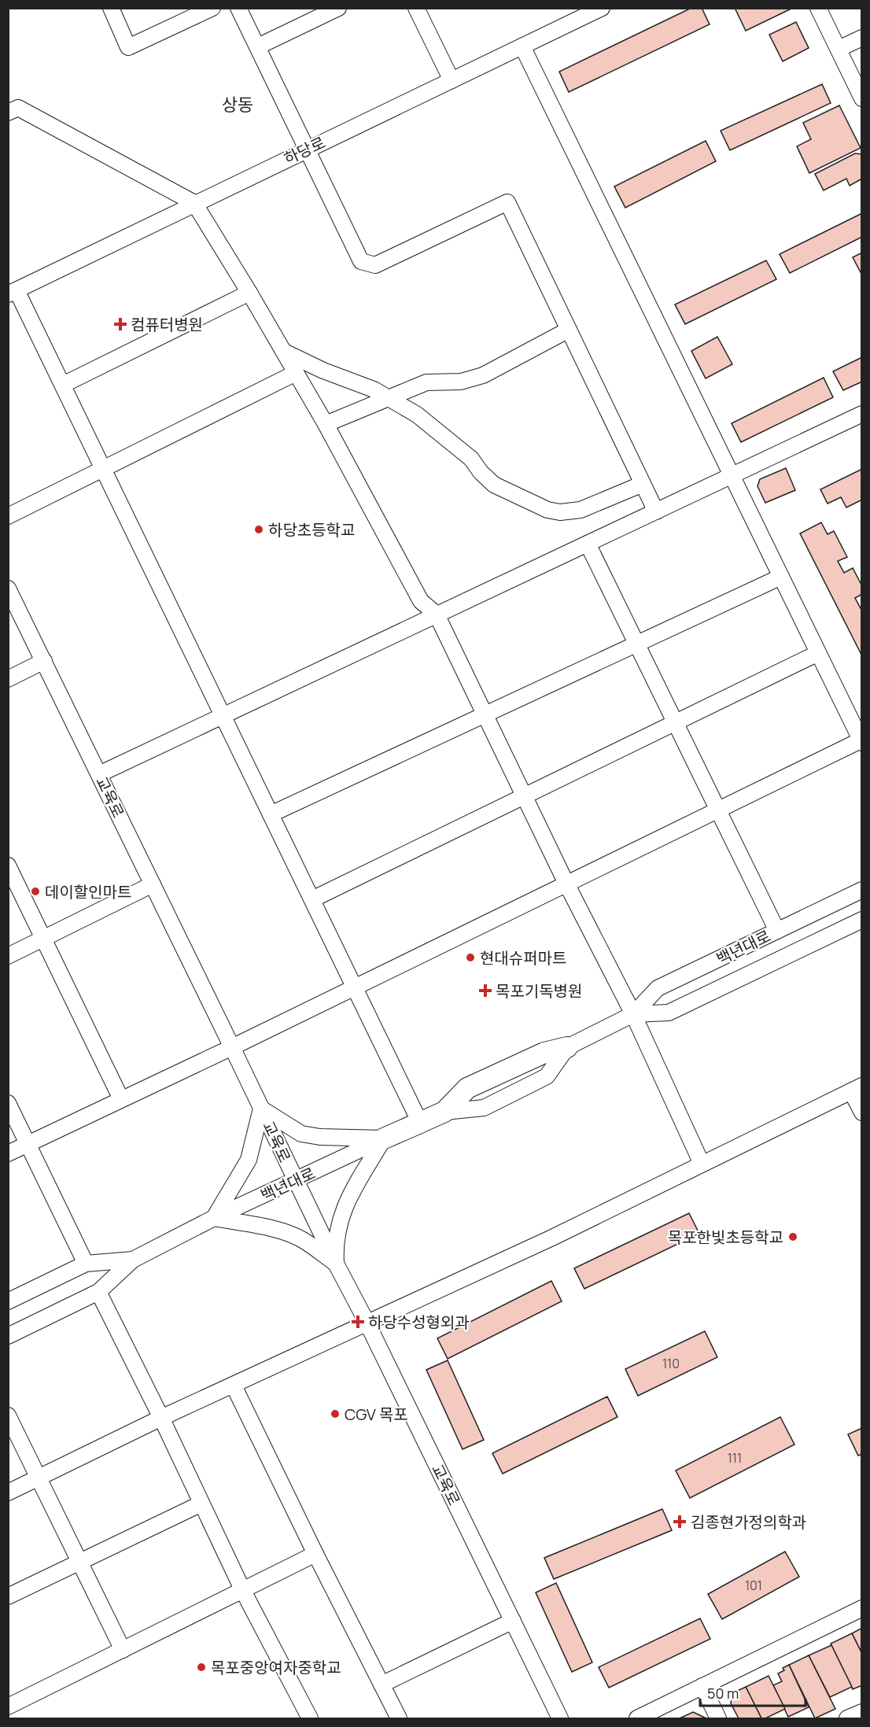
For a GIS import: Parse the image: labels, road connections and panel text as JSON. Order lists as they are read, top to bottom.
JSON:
{
  "streets": {
    "main road": ["백년대로"],
    "street": ["하당로", "교육로"]
  },
  "crossings": [
    ["교육로", "백년대로"]
  ],
  "districts": ["상동"],
  "places": {
    "health": [
      "컴퓨터병원",
      "목포기독병원",
      "하당수성형외과",
      "김종현가정의학과"
    ],
    "other": [
      "하당초등학교",
      "데이할인마트",
      "현대슈퍼마트",
      "목포한빛초등학교",
      "CGV 목포",
      "목포중앙여자중학교"
    ]
  },
  "house_numbers": ["110", "111", "101"],
  "scale_bar": "50 m"
}
